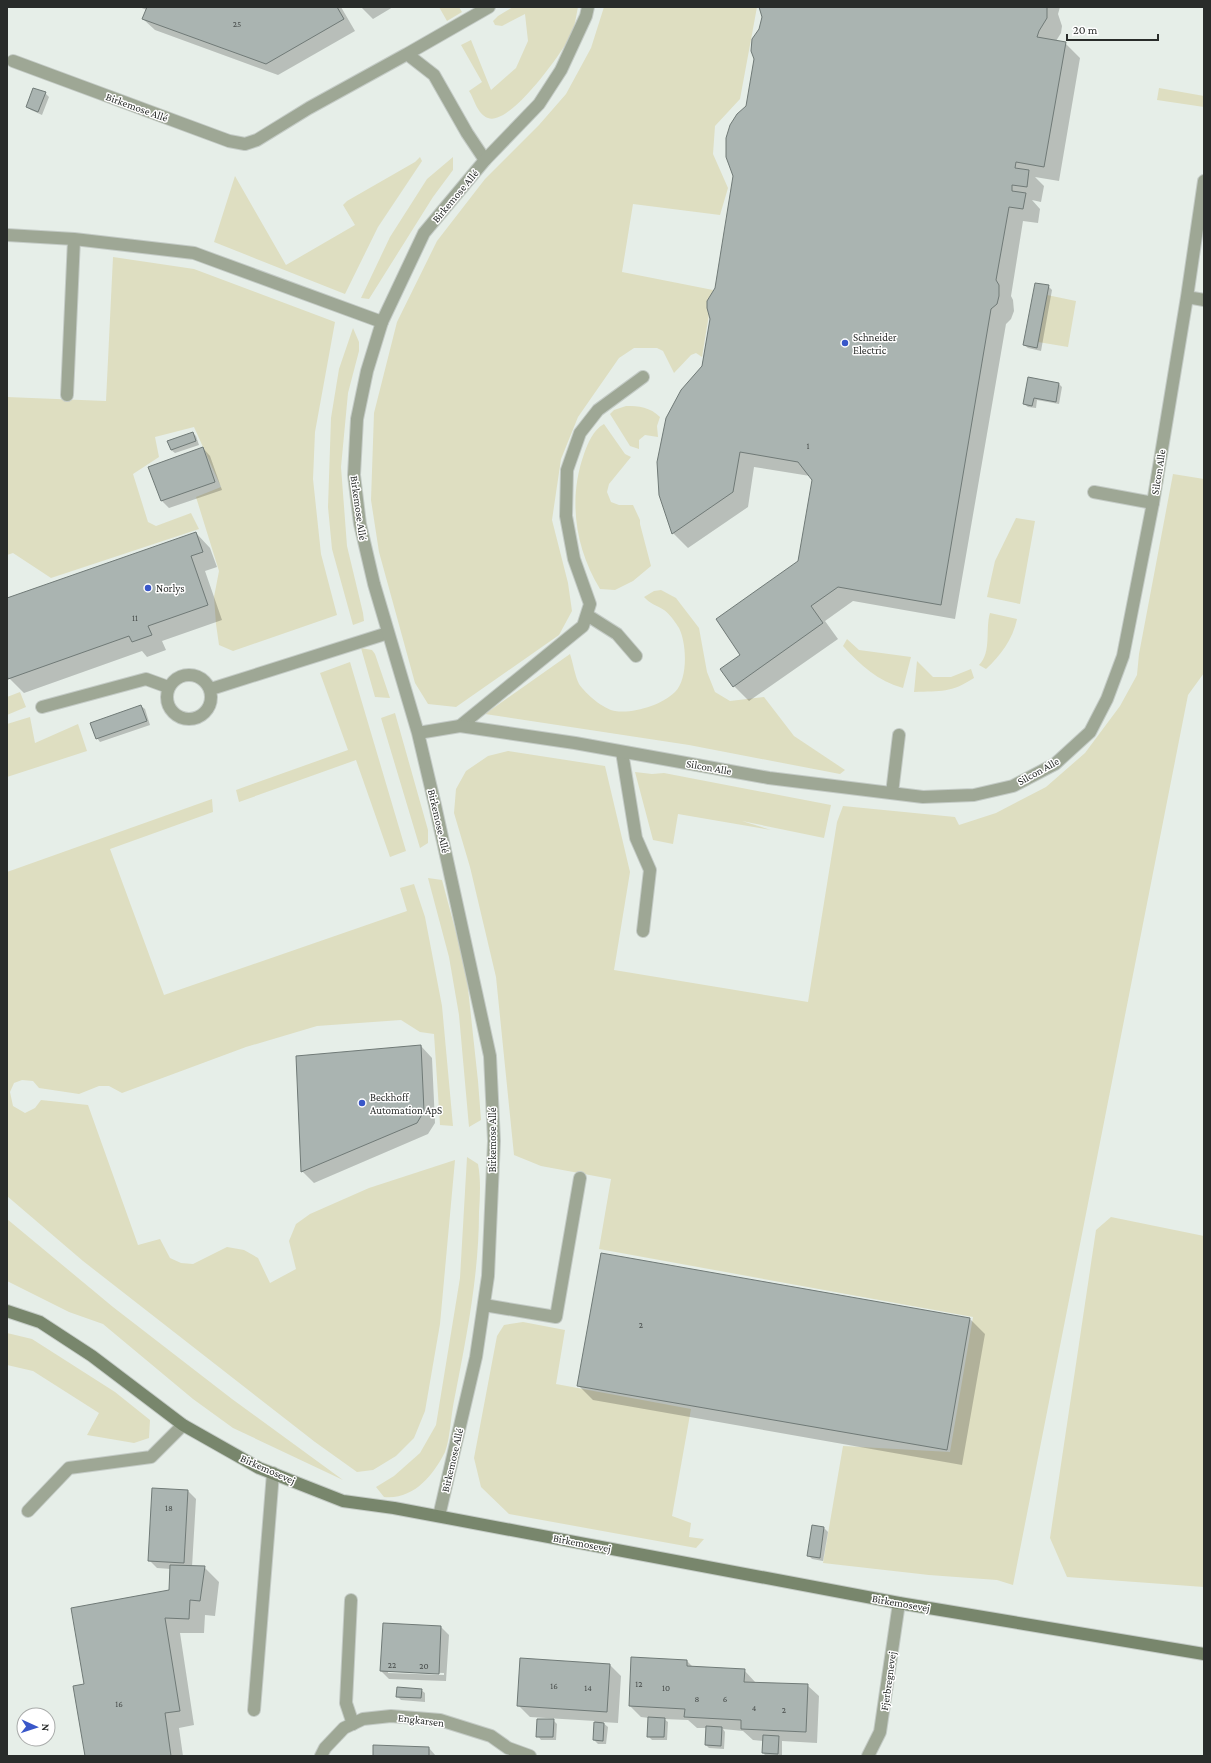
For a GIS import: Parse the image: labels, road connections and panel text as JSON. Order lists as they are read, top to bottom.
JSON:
{
  "streets": {
    "street": [
      "Birkemose Allé",
      "Silcon Alle",
      "Birkemosevej",
      "Fjerbregnevej",
      "Engkarsen"
    ]
  },
  "crossings": [
    ["Birkemose Allé", "Silcon Alle"],
    ["Birkemose Allé", "Birkemosevej"],
    ["Birkemosevej", "Fjerbregnevej"]
  ],
  "places": ["Schneider Electric", "Norlys", "Beckhoff Automation ApS"],
  "house_numbers": [
    "25",
    "1",
    "11",
    "2",
    "18",
    "22",
    "20",
    "12",
    "16",
    "14",
    "10",
    "8",
    "6",
    "16",
    "4",
    "2"
  ],
  "scale_bar": "20 m",
  "north": "right"
}
